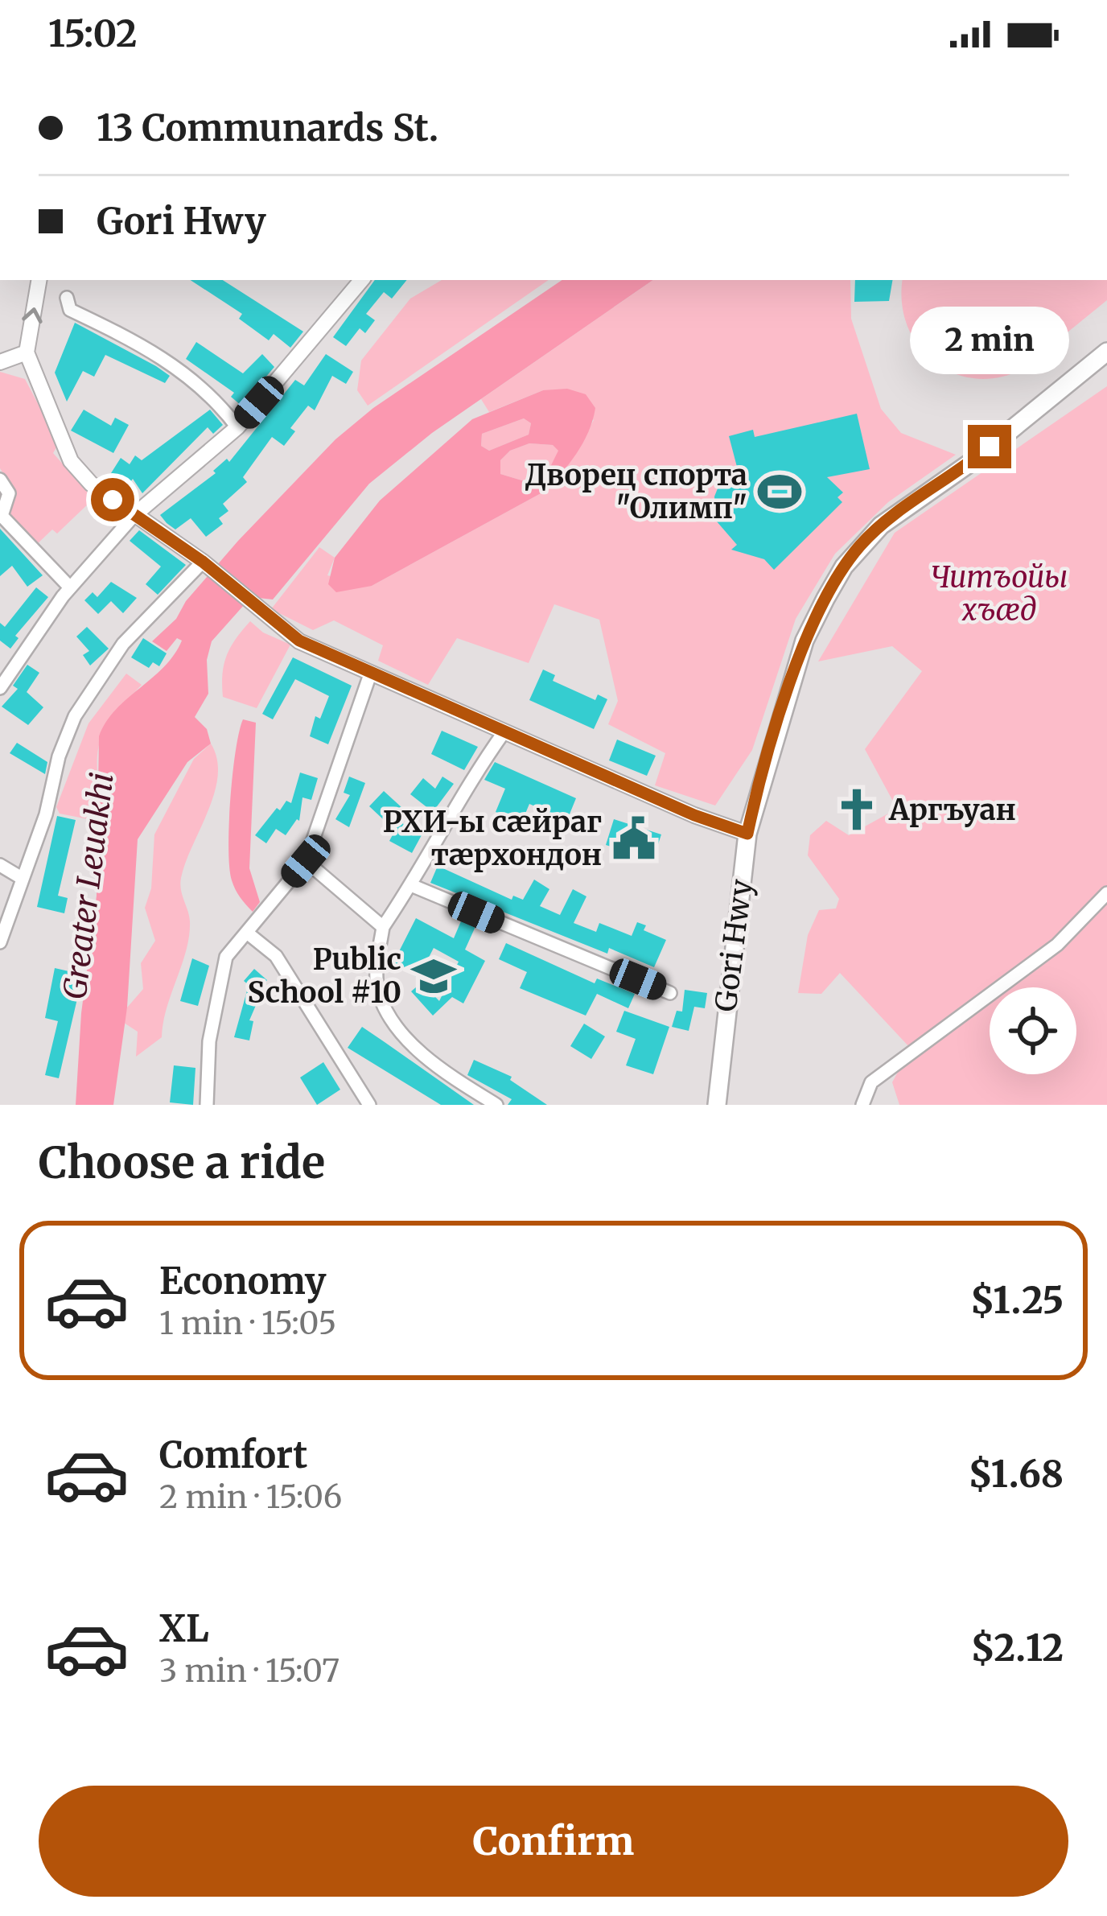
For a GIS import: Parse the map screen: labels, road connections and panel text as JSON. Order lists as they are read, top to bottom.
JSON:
{
  "streets": {
    "main road": ["Gori Hwy"]
  },
  "water": ["Greater Leuakhi"],
  "parks": ["Читъойы хъæд"],
  "places": {
    "sports": ["Дворец спорта \"Олимп\""],
    "church": ["Аргъуан"],
    "public building": ["РХИ-ы сæйраг тæрхондон"],
    "school or university": ["Public School #10"]
  },
  "page": {
    "status": "15:02",
    "banner": ["13 Communards St.", "Gori Hwy"],
    "bubble": "2 min",
    "heading": "Choose a ride",
    "list": [
      {
        "name": "Economy",
        "note": "1 min · 15:05",
        "value": "$1.25"
      },
      {
        "name": "Comfort",
        "note": "2 min · 15:06",
        "value": "$1.68"
      },
      {
        "name": "XL",
        "note": "3 min · 15:07",
        "value": "$2.12"
      }
    ],
    "buttons": "Confirm"
  }
}
